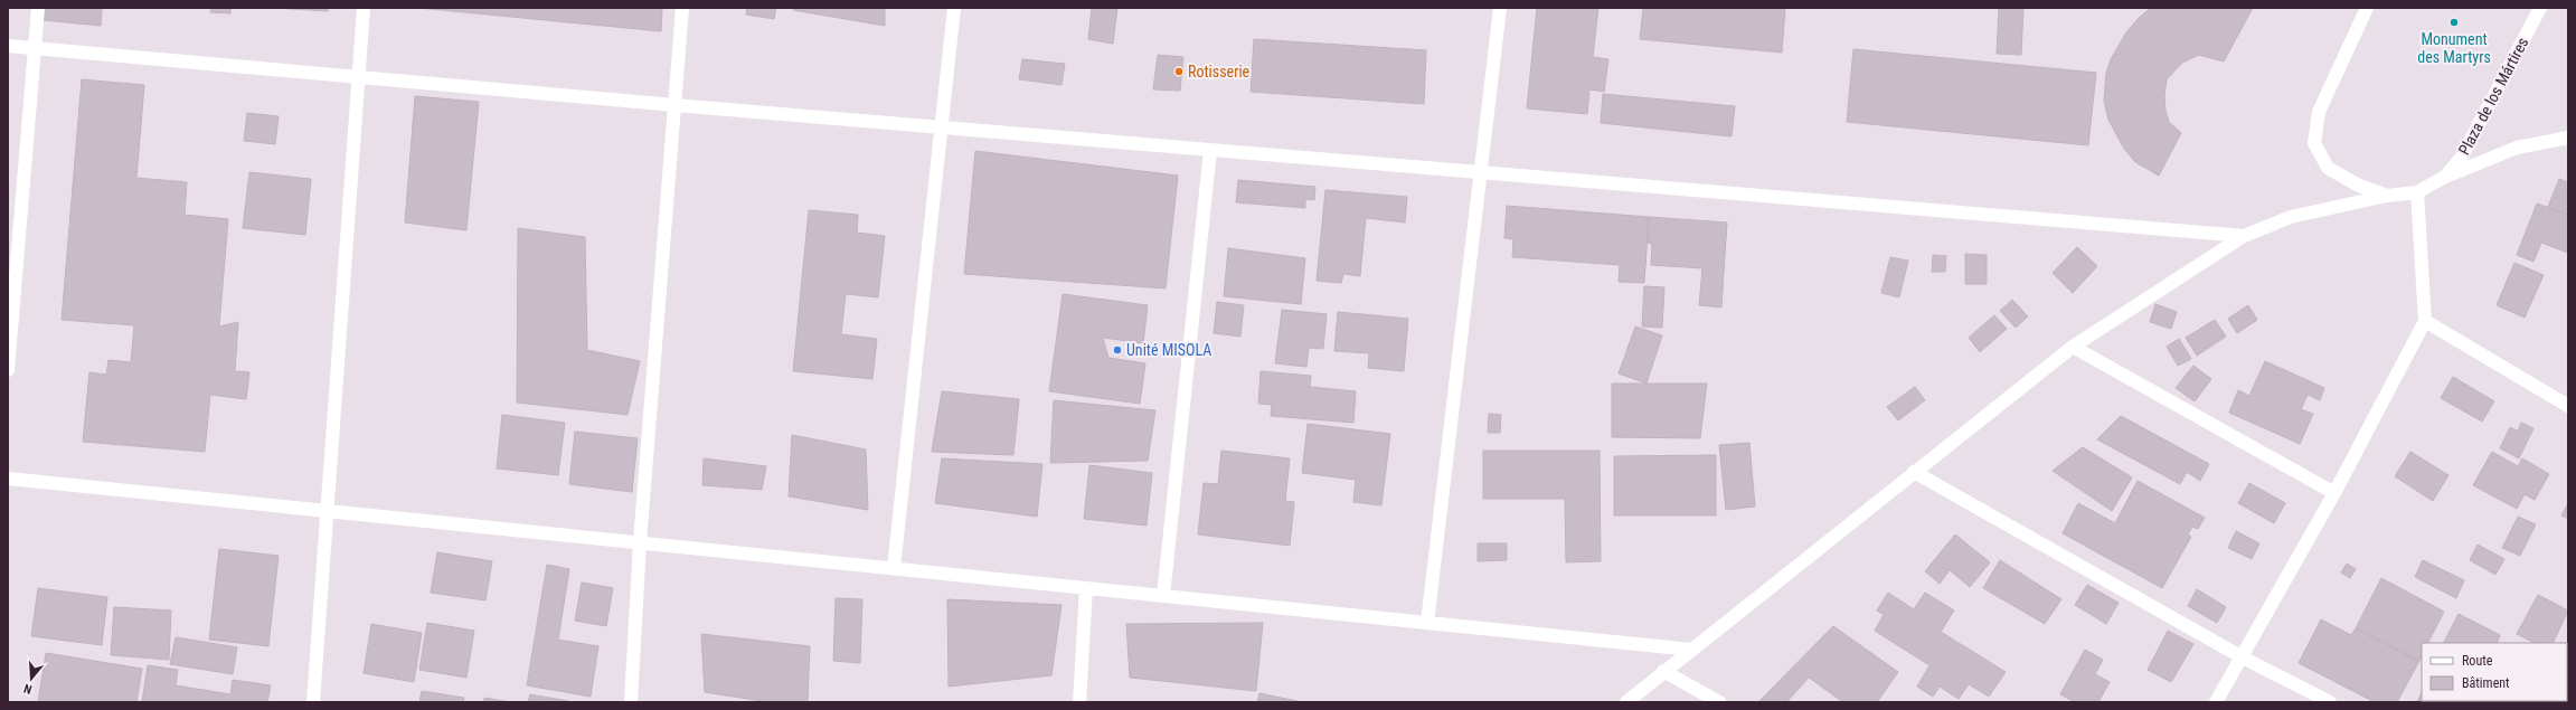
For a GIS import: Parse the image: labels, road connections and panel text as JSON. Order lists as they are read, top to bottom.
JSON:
{
  "streets": {
    "street": ["Plaza de los Mártires"]
  },
  "places": ["Monument des Martyrs", "Rotisserie", "Unité MISOLA"],
  "legend": ["Route", "Bâtiment"],
  "north": "bottom"
}
